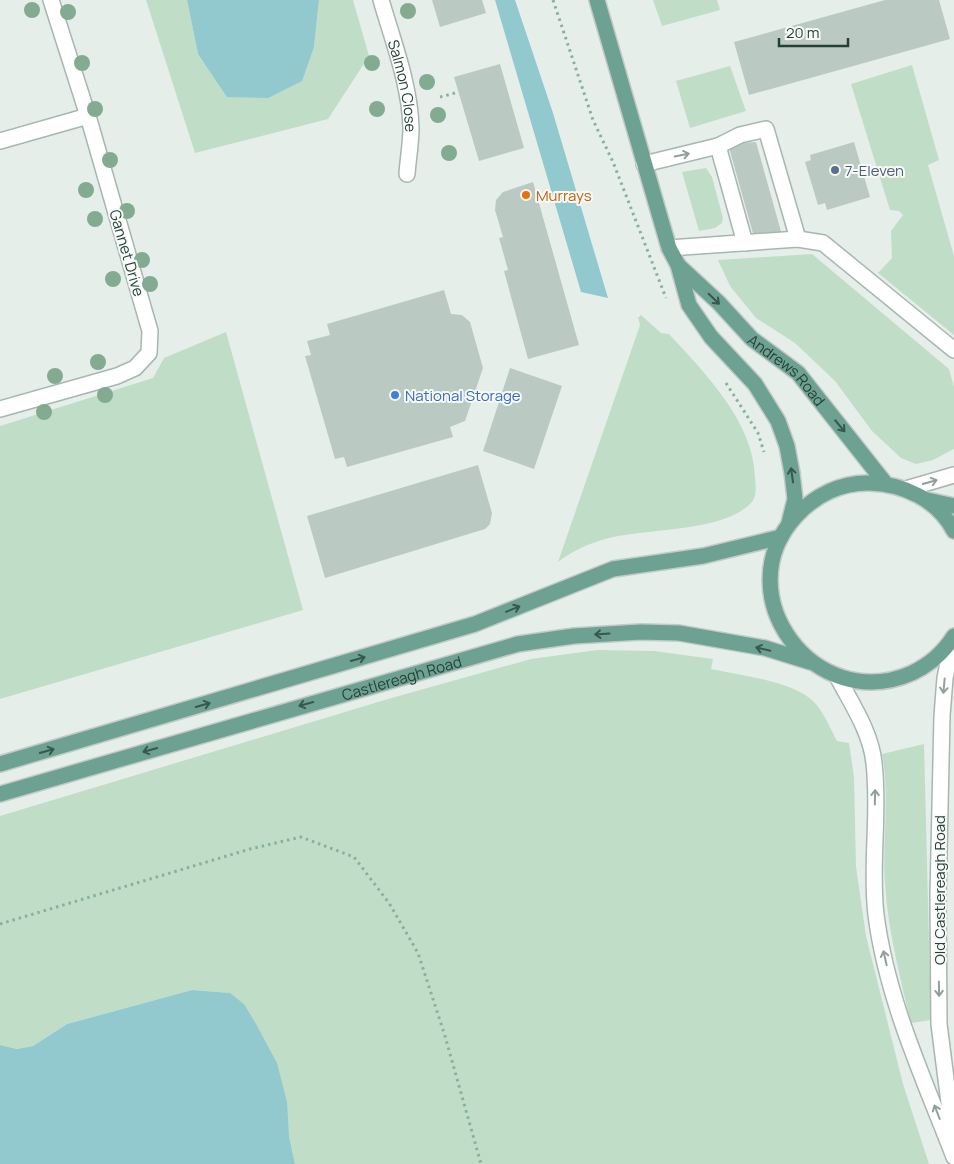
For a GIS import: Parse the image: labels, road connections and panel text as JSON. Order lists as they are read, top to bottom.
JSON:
{
  "streets": {
    "main road": ["Andrews Road", "Castlereagh Road"],
    "street": ["Salmon Close", "Gannet Drive", "Old Castlereagh Road"]
  },
  "places": ["7-Eleven", "Murrays", "National Storage"],
  "scale_bar": "20 m"
}
